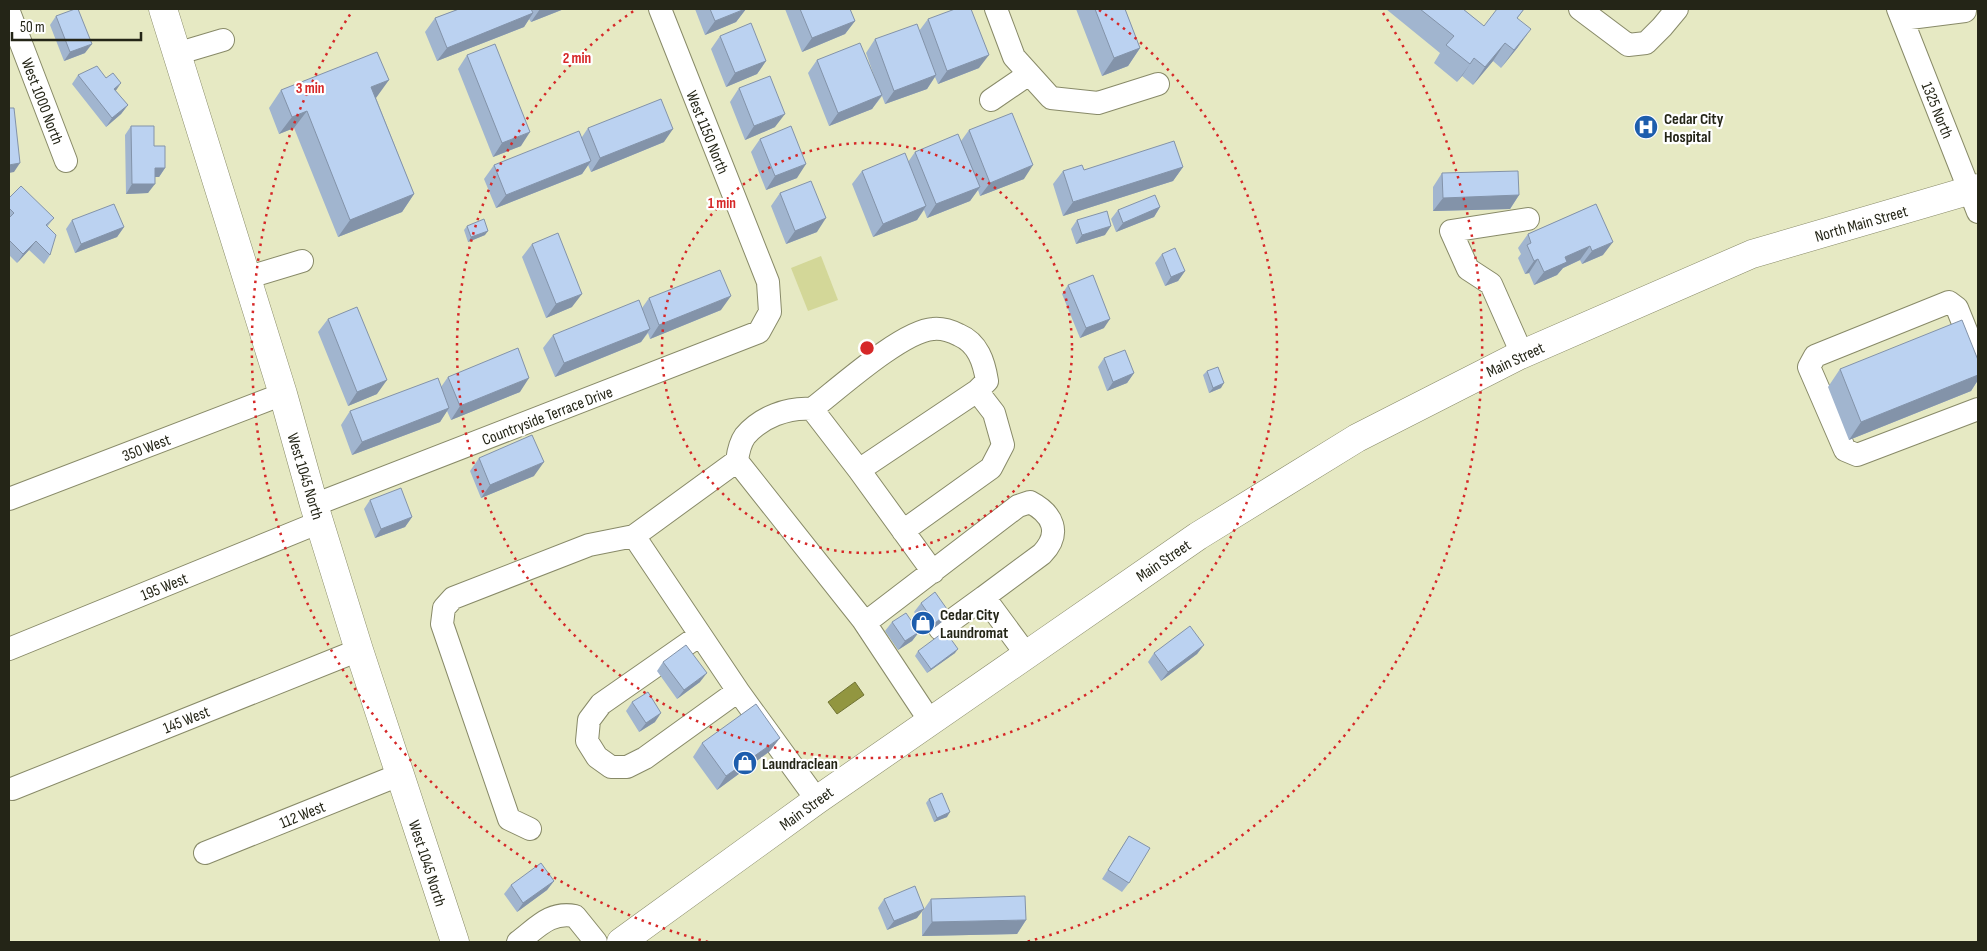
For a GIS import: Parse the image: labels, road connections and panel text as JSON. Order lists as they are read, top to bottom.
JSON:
{
  "streets": {
    "main road": ["North Main Street", "Main Street", "West 1045 North"],
    "street": [
      "West 1000 North",
      "1325 North",
      "West 1150 North",
      "Countryside Terrace Drive",
      "350 West",
      "195 West",
      "145 West",
      "112 West"
    ]
  },
  "crossings": [
    ["1325 North", "North Main Street"],
    ["West 1150 North", "Countryside Terrace Drive"],
    ["North Main Street", "Main Street"],
    ["Countryside Terrace Drive", "West 1045 North"],
    ["Countryside Terrace Drive", "195 West"],
    ["350 West", "West 1045 North"],
    ["West 1045 North", "195 West"],
    ["West 1045 North", "145 West"],
    ["West 1045 North", "112 West"]
  ],
  "places": {
    "hospital": ["Cedar City Hospital"],
    "shop": ["Cedar City Laundromat", "Laundraclean"]
  },
  "scale_bar": "50 m",
  "rings": ["2 min", "3 min", "1 min"]
}
